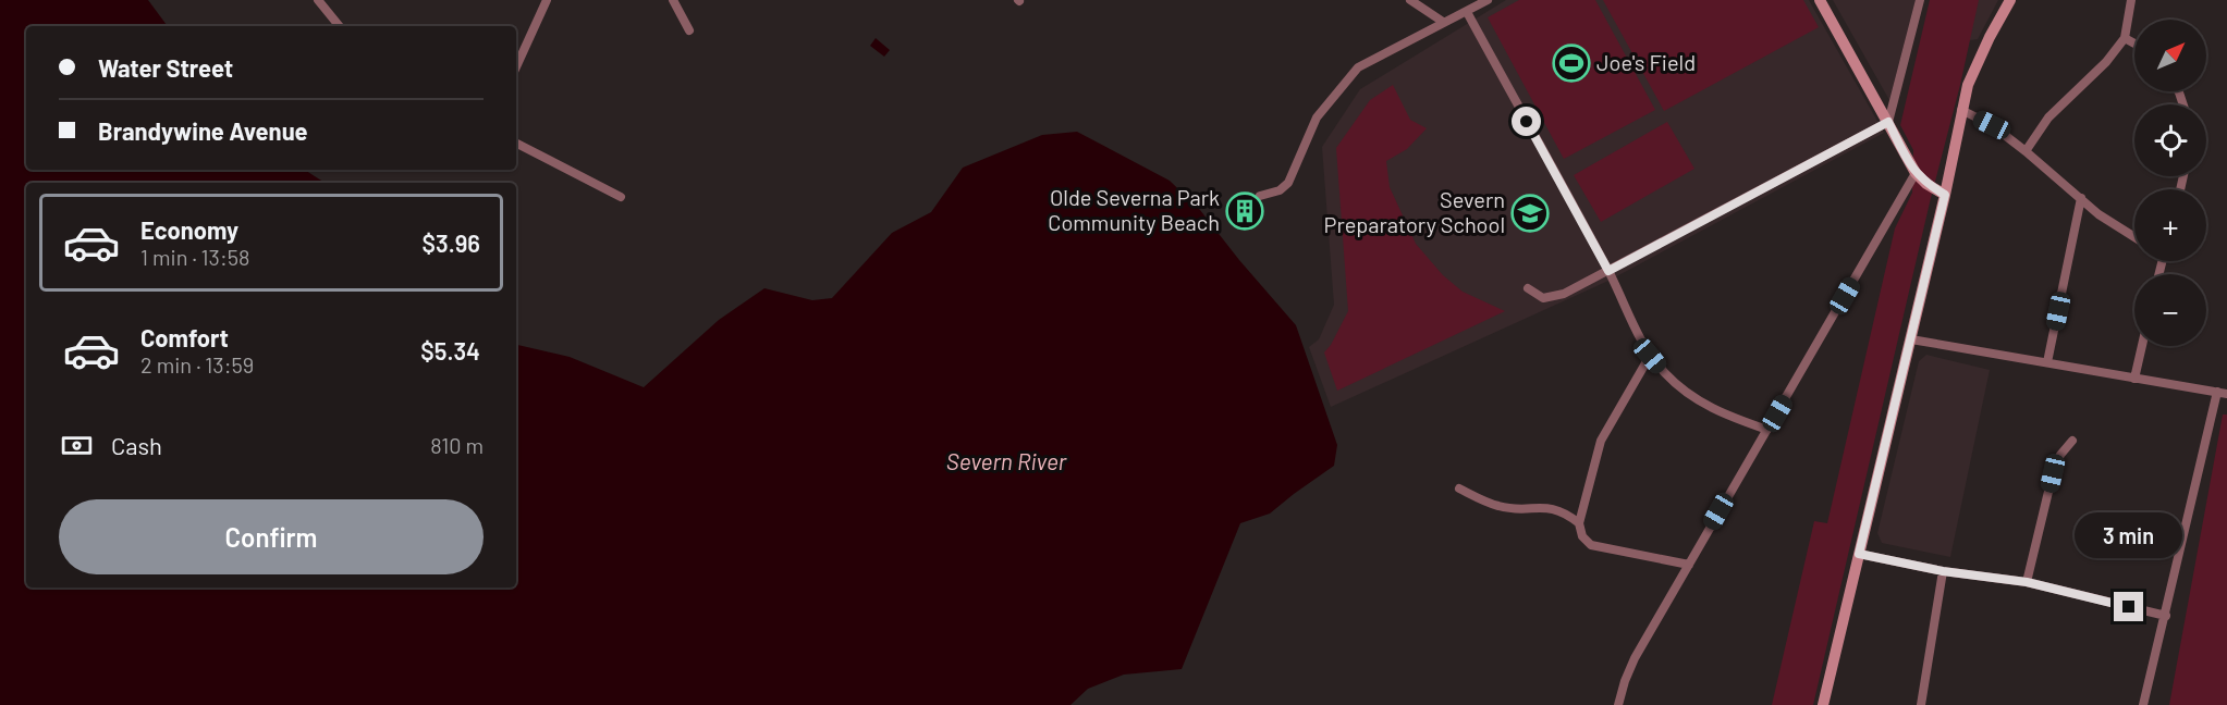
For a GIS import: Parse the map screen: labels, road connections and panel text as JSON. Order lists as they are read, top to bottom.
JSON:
{
  "water": ["Severn River"],
  "places": {
    "sports": ["Joe's Field"],
    "building": ["Olde Severna Park Community Beach"],
    "school or university": ["Severn Preparatory School"]
  },
  "north": "top right",
  "page": {
    "map_buttons": ["+", "−"],
    "banner": ["Water Street", "Brandywine Avenue"],
    "list": [
      {
        "name": "Economy",
        "note": "1 min · 13:58",
        "value": "$3.96"
      },
      {
        "name": "Comfort",
        "note": "2 min · 13:59",
        "value": "$5.34"
      }
    ],
    "pay": ["Cash", "810 m"],
    "buttons": "Confirm",
    "bubble": "3 min"
  }
}
